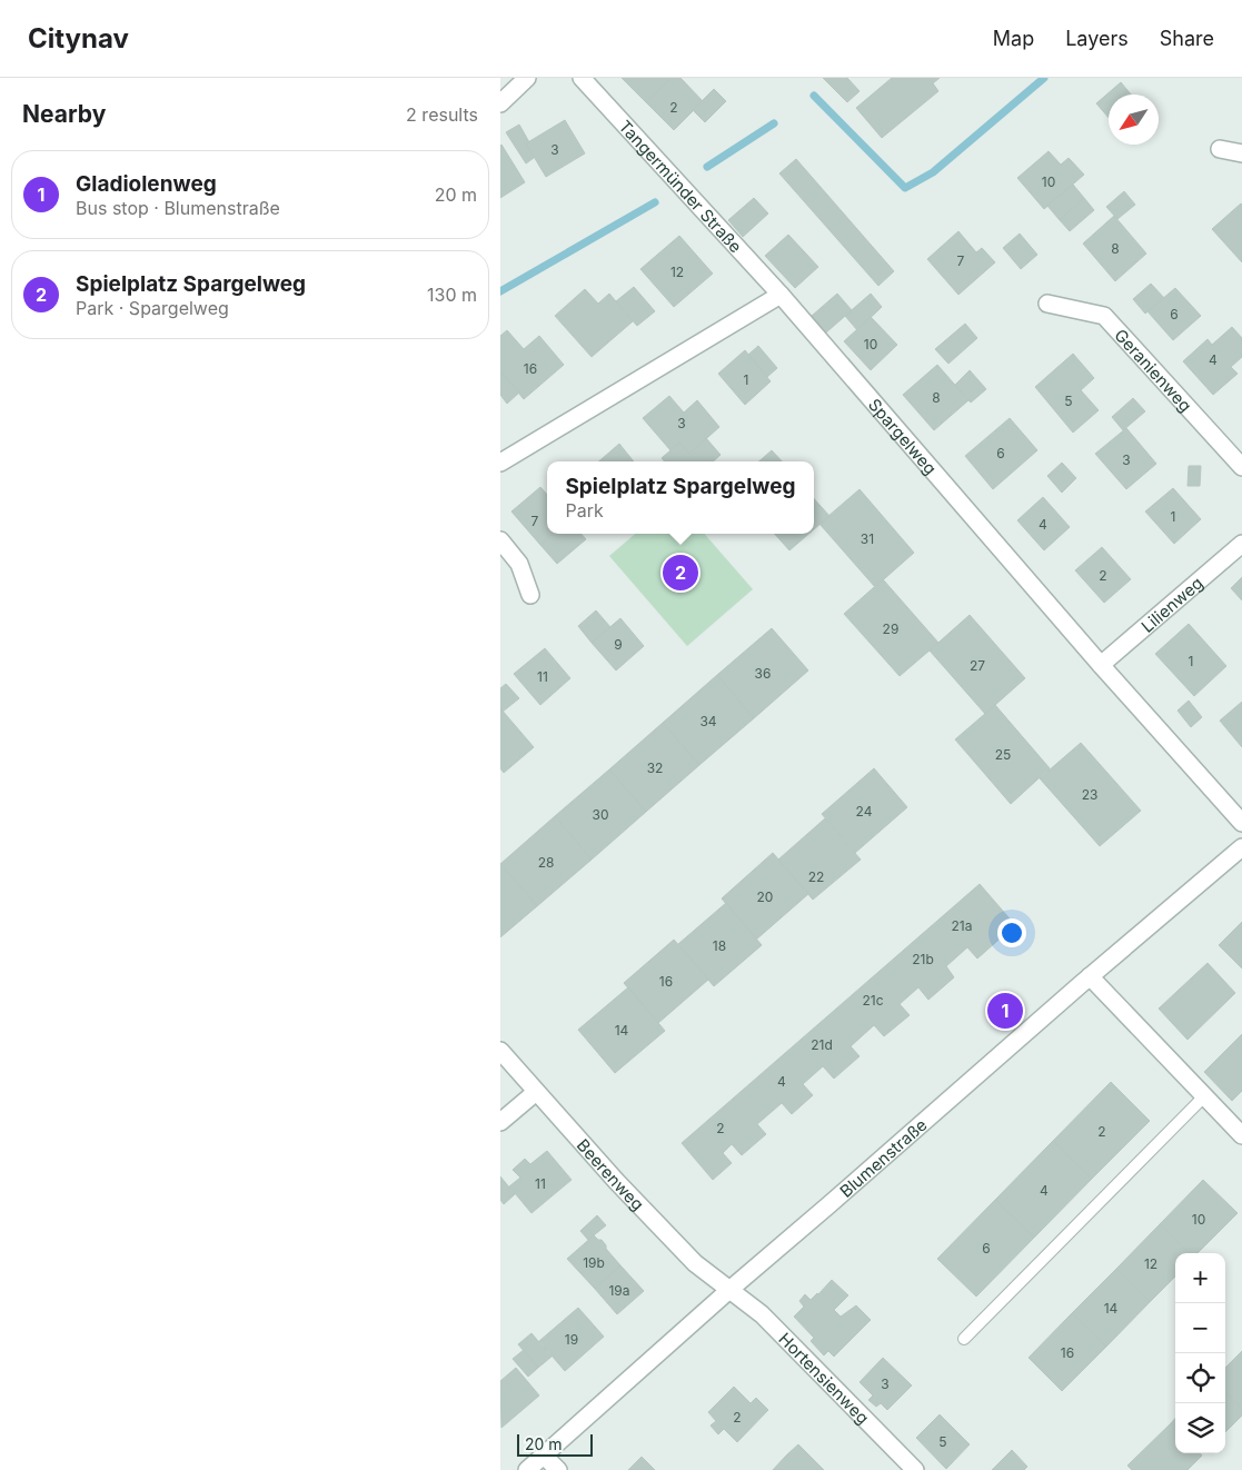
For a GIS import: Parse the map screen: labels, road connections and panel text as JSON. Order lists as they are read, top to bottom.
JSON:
{
  "streets": {
    "street": [
      "Tangermünder Straße",
      "Geranienweg",
      "Spargelweg",
      "Lilienweg",
      "Blumenstraße",
      "Beerenweg",
      "Hortensienweg"
    ]
  },
  "crossings": [
    ["Tangermünder Straße", "Spargelweg"],
    ["Spargelweg", "Lilienweg"],
    ["Blumenstraße", "Beerenweg"],
    ["Blumenstraße", "Hortensienweg"],
    ["Beerenweg", "Hortensienweg"]
  ],
  "house_numbers": [
    "2",
    "3",
    "10",
    "8",
    "7",
    "12",
    "6",
    "10",
    "4",
    "16",
    "1",
    "8",
    "5",
    "3",
    "6",
    "3",
    "1",
    "7",
    "4",
    "31",
    "2",
    "29",
    "9",
    "1",
    "27",
    "36",
    "11",
    "34",
    "25",
    "32",
    "23",
    "24",
    "30",
    "28",
    "22",
    "20",
    "21a",
    "18",
    "21b",
    "16",
    "21c",
    "14",
    "21d",
    "4",
    "2",
    "2",
    "11",
    "4",
    "10",
    "6",
    "19b",
    "12",
    "19a",
    "14",
    "19",
    "16",
    "3",
    "2",
    "5"
  ],
  "scale_bar": "20 m",
  "north": "bottom left",
  "page": {
    "header": "Citynav",
    "nav": ["Map", "Layers", "Share"],
    "heading": ["Nearby", "2 results"],
    "list": [
      {
        "mark": "1",
        "name": "Gladiolenweg",
        "note": "Bus stop · Blumenstraße",
        "value": "20 m"
      },
      {
        "mark": "2",
        "name": "Spielplatz Spargelweg",
        "note": "Park · Spargelweg",
        "value": "130 m"
      }
    ],
    "popup": ["Spielplatz Spargelweg", "Park"],
    "pins": ["2", "1"],
    "map_buttons": ["+", "−"],
    "scale": "20 m"
  }
}
